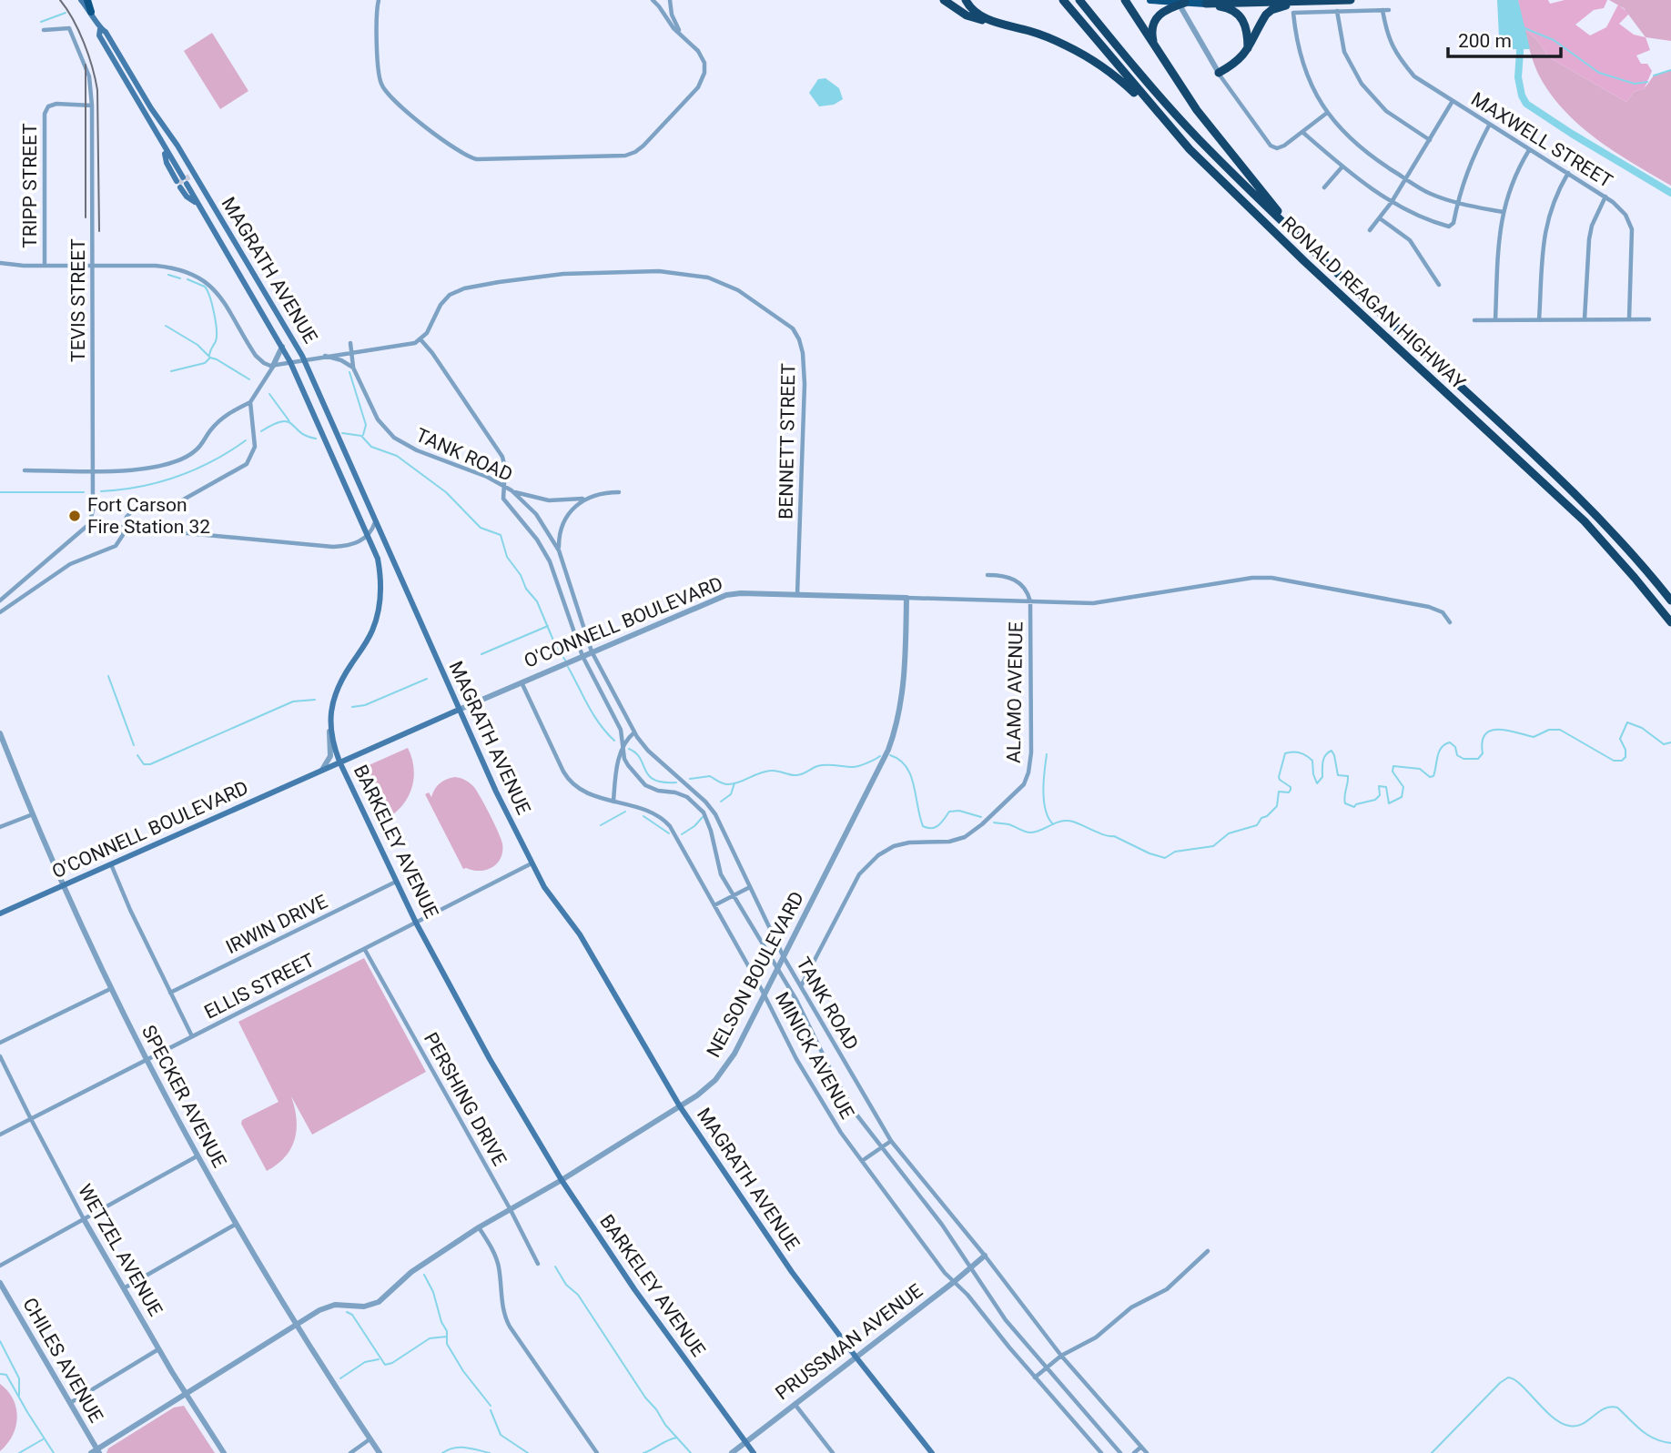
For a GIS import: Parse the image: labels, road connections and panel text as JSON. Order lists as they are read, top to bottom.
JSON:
{
  "streets": {
    "highway": ["RONALD REAGAN HIGHWAY"],
    "main road": ["MAGRATH AVENUE", "O'CONNELL BOULEVARD", "BARKELEY AVENUE"],
    "street": [
      "MAXWELL STREET",
      "TRIPP STREET",
      "TEVIS STREET",
      "BENNETT STREET",
      "TANK ROAD",
      "ALAMO AVENUE",
      "IRWIN DRIVE",
      "NELSON BOULEVARD",
      "ELLIS STREET",
      "MINICK AVENUE",
      "SPECKER AVENUE",
      "PERSHING DRIVE",
      "WETZEL AVENUE",
      "PRUSSMAN AVENUE",
      "CHILES AVENUE"
    ]
  },
  "crossings": [
    ["TRIPP STREET", "TEVIS STREET"],
    ["MAGRATH AVENUE", "O'CONNELL BOULEVARD"],
    ["MAGRATH AVENUE", "BARKELEY AVENUE"],
    ["MAGRATH AVENUE", "NELSON BOULEVARD"],
    ["MAGRATH AVENUE", "ELLIS STREET"],
    ["MAGRATH AVENUE", "PRUSSMAN AVENUE"],
    ["BENNETT STREET", "O'CONNELL BOULEVARD"],
    ["TANK ROAD", "O'CONNELL BOULEVARD"],
    ["TANK ROAD", "ALAMO AVENUE"],
    ["TANK ROAD", "NELSON BOULEVARD"],
    ["TANK ROAD", "PRUSSMAN AVENUE"],
    ["O'CONNELL BOULEVARD", "ALAMO AVENUE"],
    ["O'CONNELL BOULEVARD", "BARKELEY AVENUE"],
    ["O'CONNELL BOULEVARD", "NELSON BOULEVARD"],
    ["O'CONNELL BOULEVARD", "MINICK AVENUE"],
    ["O'CONNELL BOULEVARD", "SPECKER AVENUE"],
    ["BARKELEY AVENUE", "IRWIN DRIVE"],
    ["BARKELEY AVENUE", "NELSON BOULEVARD"],
    ["BARKELEY AVENUE", "ELLIS STREET"],
    ["BARKELEY AVENUE", "PRUSSMAN AVENUE"],
    ["NELSON BOULEVARD", "MINICK AVENUE"],
    ["NELSON BOULEVARD", "SPECKER AVENUE"],
    ["NELSON BOULEVARD", "PERSHING DRIVE"],
    ["NELSON BOULEVARD", "WETZEL AVENUE"],
    ["ELLIS STREET", "SPECKER AVENUE"],
    ["ELLIS STREET", "PERSHING DRIVE"],
    ["ELLIS STREET", "WETZEL AVENUE"],
    ["MINICK AVENUE", "PRUSSMAN AVENUE"]
  ],
  "places": ["Fort Carson Fire Station 32"],
  "scale_bar": "200 m"
}
